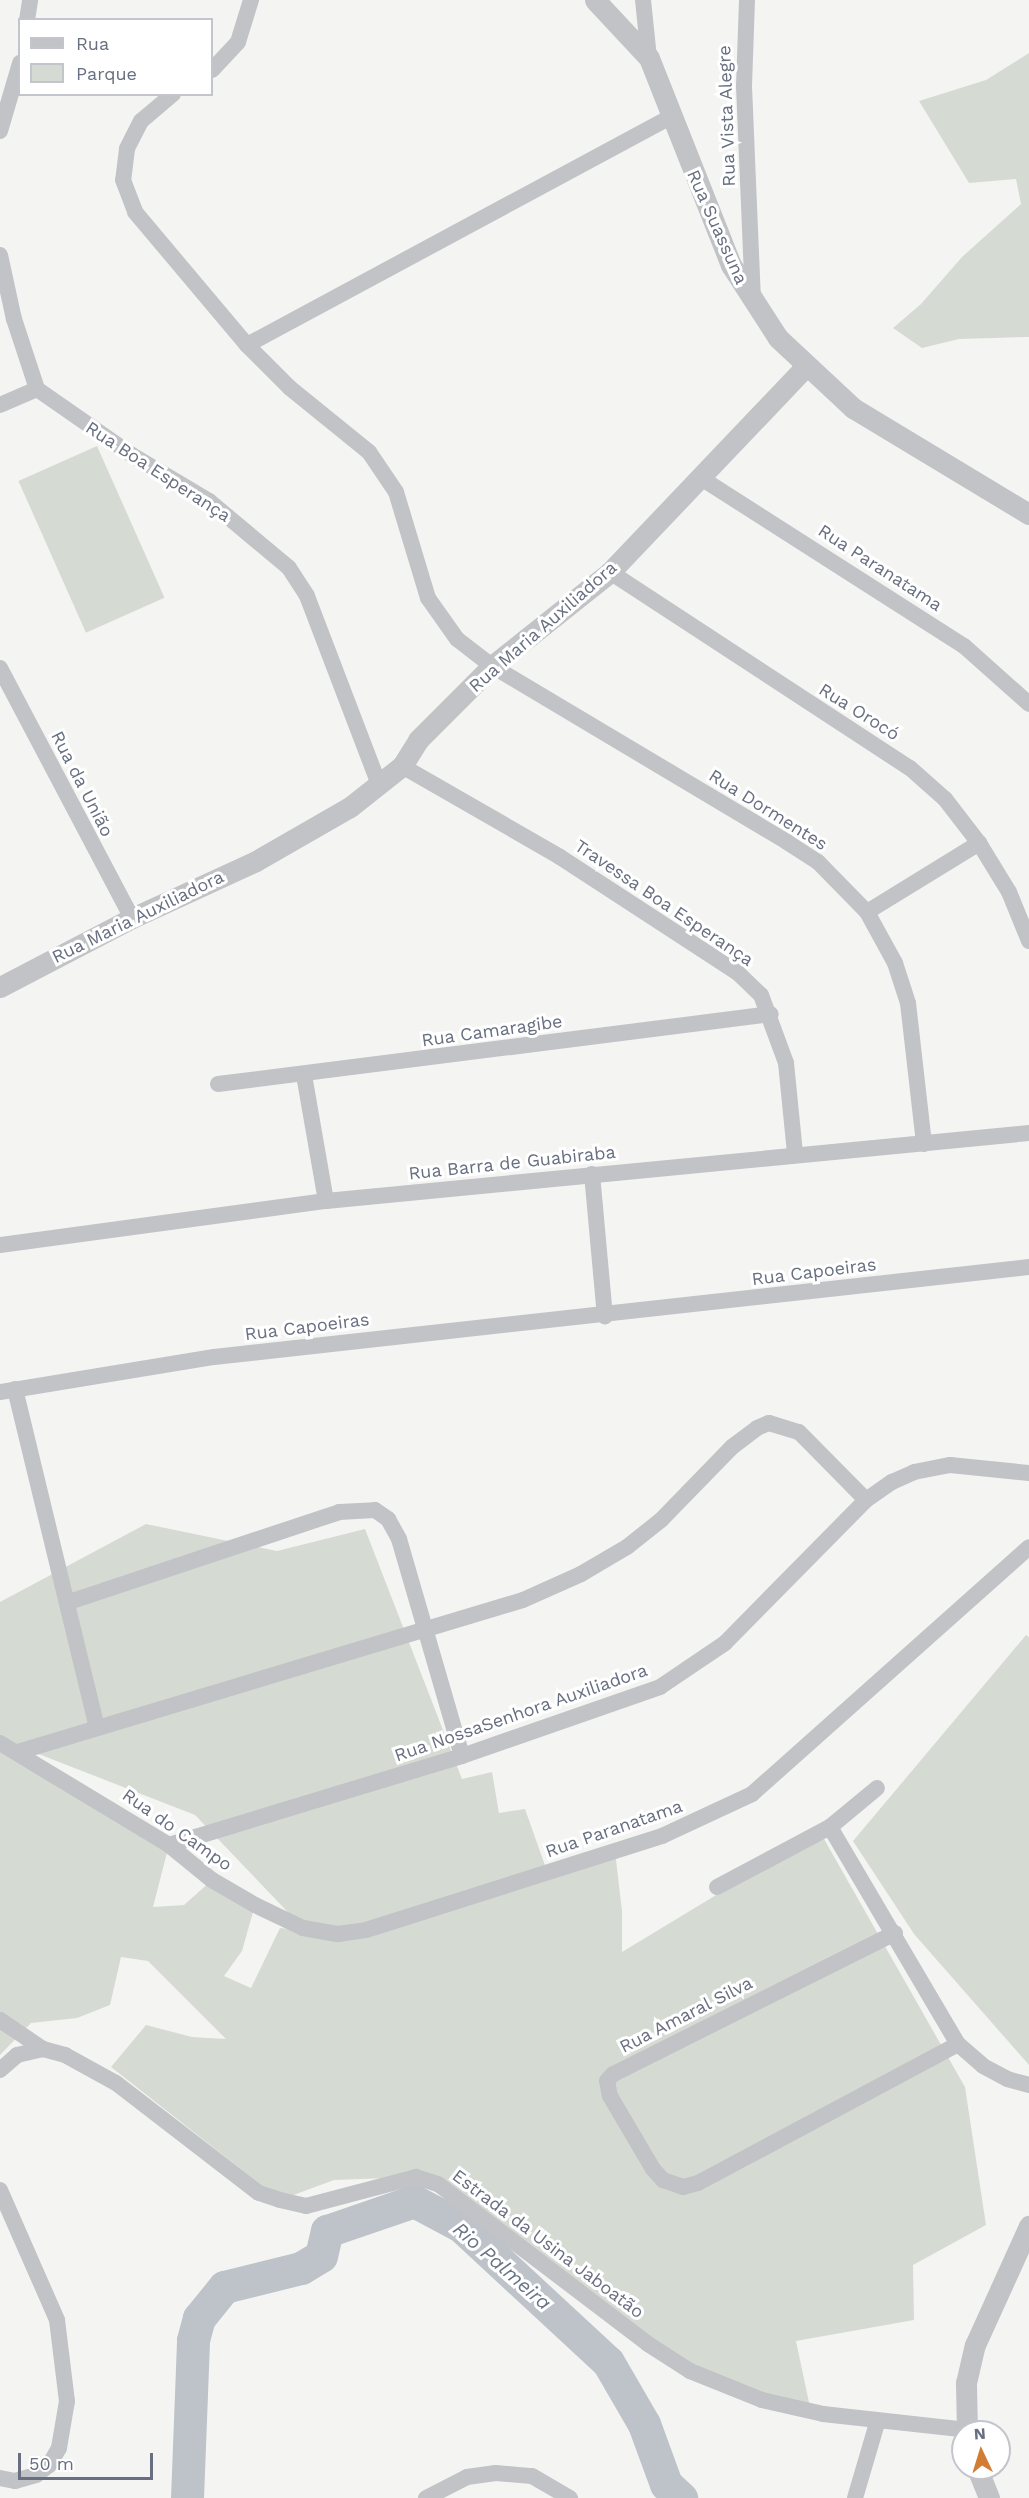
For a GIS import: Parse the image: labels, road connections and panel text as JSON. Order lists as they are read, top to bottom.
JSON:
{
  "streets": {
    "street": [
      "Rua Vista Alegre",
      "Rua Suassuna",
      "Rua Boa Esperança",
      "Rua Paranatama",
      "Rua Maria Auxiliadora",
      "Rua Orocó",
      "Rua da União",
      "Rua Dormentes",
      "Travessa Boa Esperança",
      "Rua Camaragibe",
      "Rua Barra de Guabiraba",
      "Rua Capoeiras",
      "Rua NossaSenhora Auxiliadora",
      "Rua do Campo",
      "Rua Amaral Silva",
      "Estrada da Usina Jaboatão"
    ]
  },
  "crossings": [
    ["Rua Vista Alegre", "Rua Suassuna"],
    ["Rua Suassuna", "Rua Maria Auxiliadora"],
    ["Rua Boa Esperança", "Rua Maria Auxiliadora"],
    ["Rua Paranatama", "Rua Maria Auxiliadora"],
    ["Rua Paranatama", "Rua do Campo"],
    ["Rua Maria Auxiliadora", "Rua Orocó"],
    ["Rua Maria Auxiliadora", "Rua da União"],
    ["Rua Maria Auxiliadora", "Rua Dormentes"],
    ["Rua Maria Auxiliadora", "Travessa Boa Esperança"],
    ["Rua Dormentes", "Rua Barra de Guabiraba"],
    ["Travessa Boa Esperança", "Rua Camaragibe"],
    ["Travessa Boa Esperança", "Rua Barra de Guabiraba"],
    ["Rua NossaSenhora Auxiliadora", "Rua do Campo"]
  ],
  "water": ["Rio Palmeira"],
  "legend": ["Rua", "Parque"],
  "scale_bar": "50 m",
  "north": "top"
}
